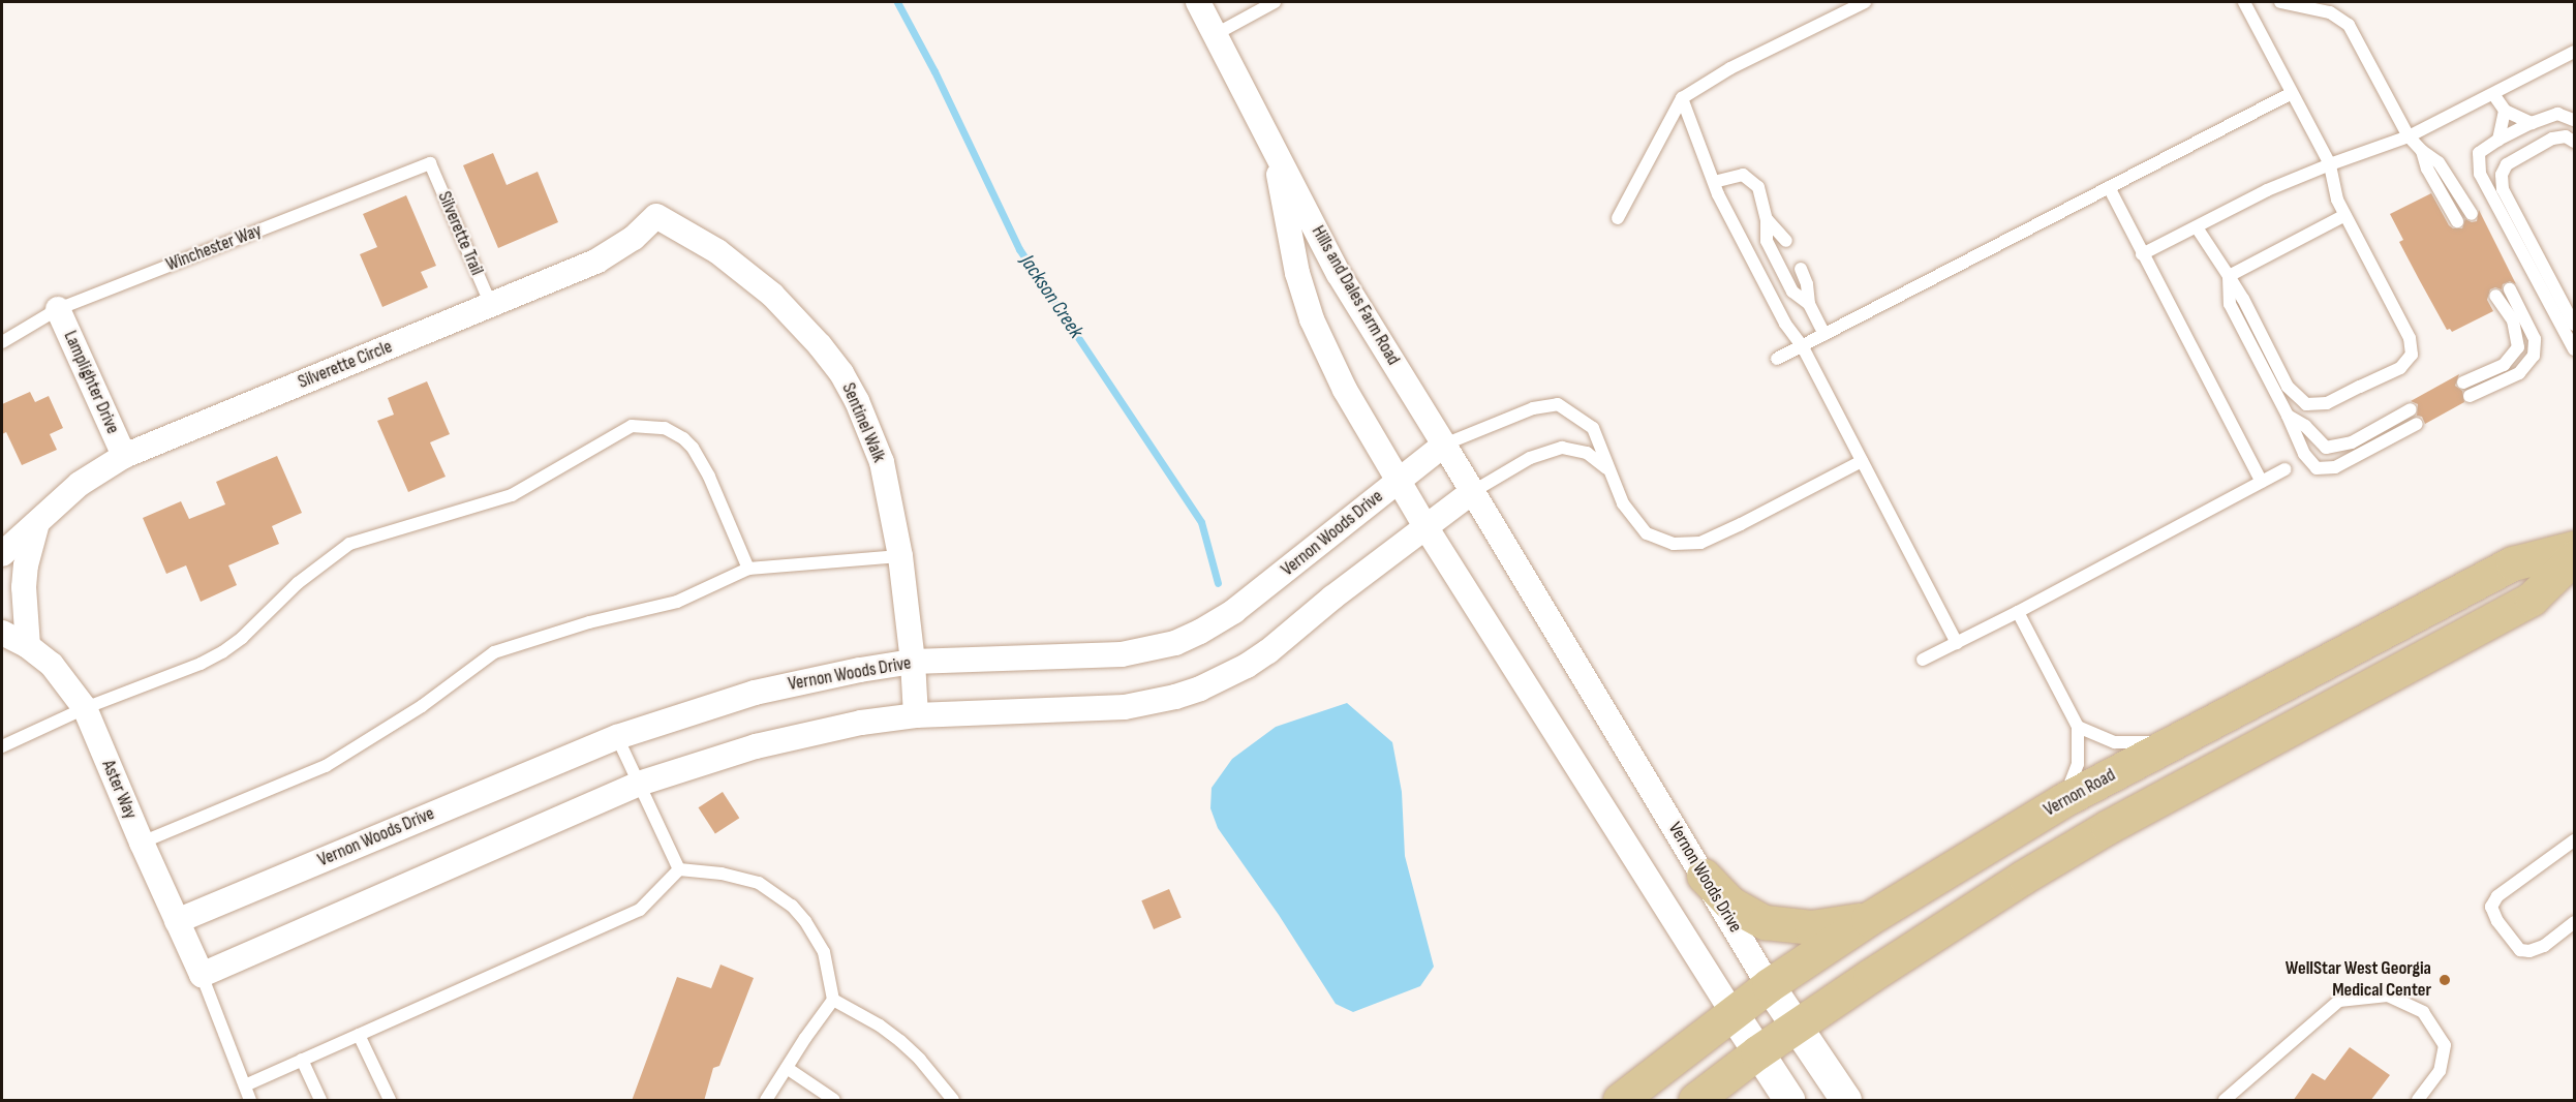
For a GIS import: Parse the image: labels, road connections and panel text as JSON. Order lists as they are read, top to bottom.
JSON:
{
  "streets": {
    "main road": ["Vernon Road"],
    "street": [
      "Hills and Dales Farm Road",
      "Silverette Circle",
      "Lamplighter Drive",
      "Sentinel Walk",
      "Vernon Woods Drive",
      "Aster Way"
    ],
    "lane": ["Silverette Trail", "Winchester Way"]
  },
  "crossings": [
    ["Silverette Trail", "Winchester Way"],
    ["Silverette Trail", "Silverette Circle"],
    ["Winchester Way", "Lamplighter Drive"],
    ["Hills and Dales Farm Road", "Vernon Woods Drive"],
    ["Silverette Circle", "Lamplighter Drive"],
    ["Silverette Circle", "Sentinel Walk"],
    ["Sentinel Walk", "Vernon Woods Drive"],
    ["Vernon Woods Drive", "Aster Way"],
    ["Vernon Woods Drive", "Vernon Road"]
  ],
  "water": ["Jackson Creek"],
  "places": ["WellStar West Georgia Medical Center"]
}
